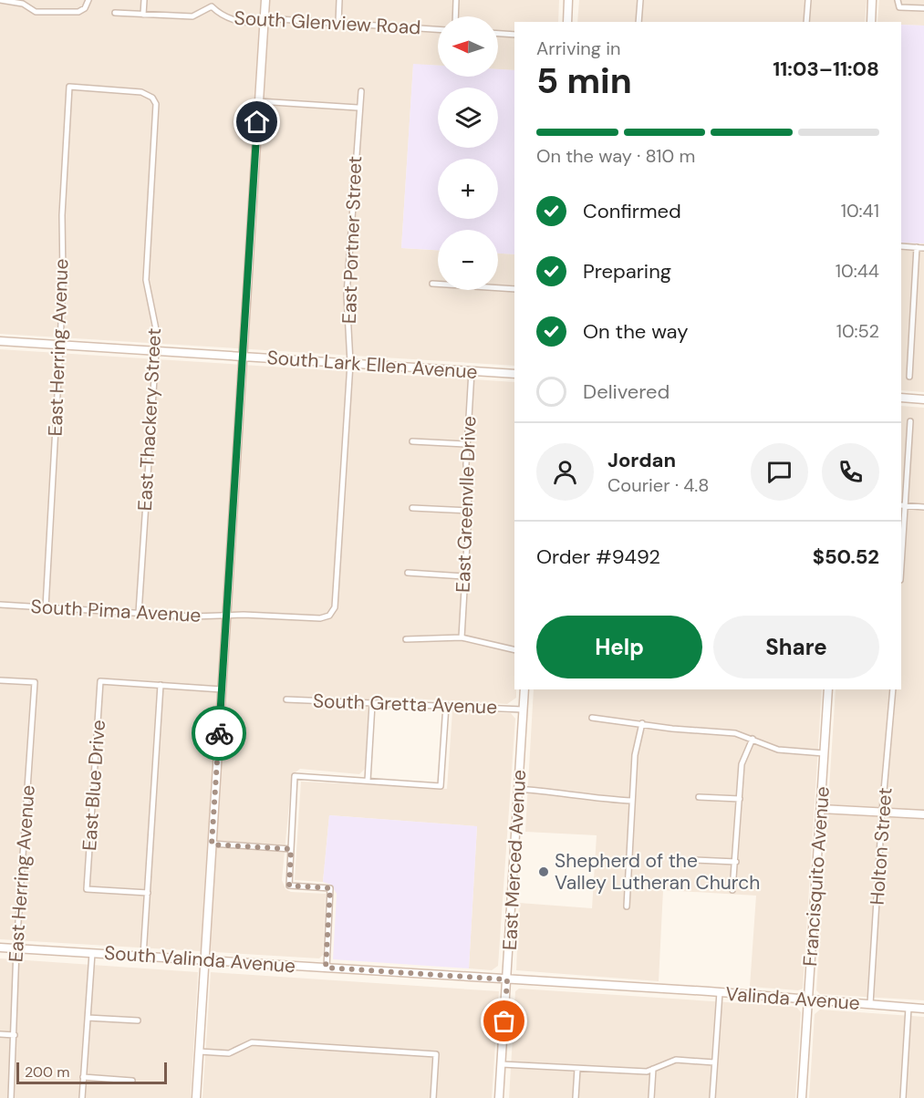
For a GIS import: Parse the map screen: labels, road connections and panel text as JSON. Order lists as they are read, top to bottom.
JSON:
{
  "streets": {
    "street": [
      "South Glenview Road",
      "East Portner Street",
      "East Herring Avenue",
      "South Lark Ellen Avenue",
      "East Thackery Street",
      "East Greenvlle Drive",
      "South Pima Avenue",
      "South Gretta Avenue",
      "East Blue Drive",
      "Holton Street",
      "East Merced Avenue",
      "Francisquito Avenue",
      "South Valinda Avenue",
      "Valinda Avenue"
    ]
  },
  "crossings": [
    ["East Portner Street", "South Lark Ellen Avenue"],
    ["East Portner Street", "South Pima Avenue"],
    ["East Herring Avenue", "South Lark Ellen Avenue"],
    ["East Herring Avenue", "East Thackery Street"],
    ["East Herring Avenue", "South Pima Avenue"],
    ["East Herring Avenue", "South Valinda Avenue"],
    ["South Lark Ellen Avenue", "East Thackery Street"],
    ["South Lark Ellen Avenue", "East Greenvlle Drive"],
    ["East Thackery Street", "South Pima Avenue"],
    ["South Gretta Avenue", "East Merced Avenue"],
    ["Holton Street", "Valinda Avenue"],
    ["East Merced Avenue", "South Valinda Avenue"],
    ["Francisquito Avenue", "Valinda Avenue"],
    ["South Valinda Avenue", "Valinda Avenue"]
  ],
  "places": ["Shepherd of the Valley Lutheran Church"],
  "scale_bar": "200 m",
  "north": "left",
  "page": {
    "map_buttons": ["+", "−"],
    "heading": ["5 min", "Arriving in", "11:03–11:08"],
    "panel": [
      "Jordan",
      "Courier · 4.8",
      "Order #9492",
      "$50.52"
    ],
    "bar": "On the way · 810 m",
    "list": [
      ["Confirmed", "10:41"],
      ["Preparing", "10:44"],
      ["On the way", "10:52"],
      "Delivered"
    ],
    "buttons": ["Help", "Share"],
    "scale": "200 m"
  }
}
